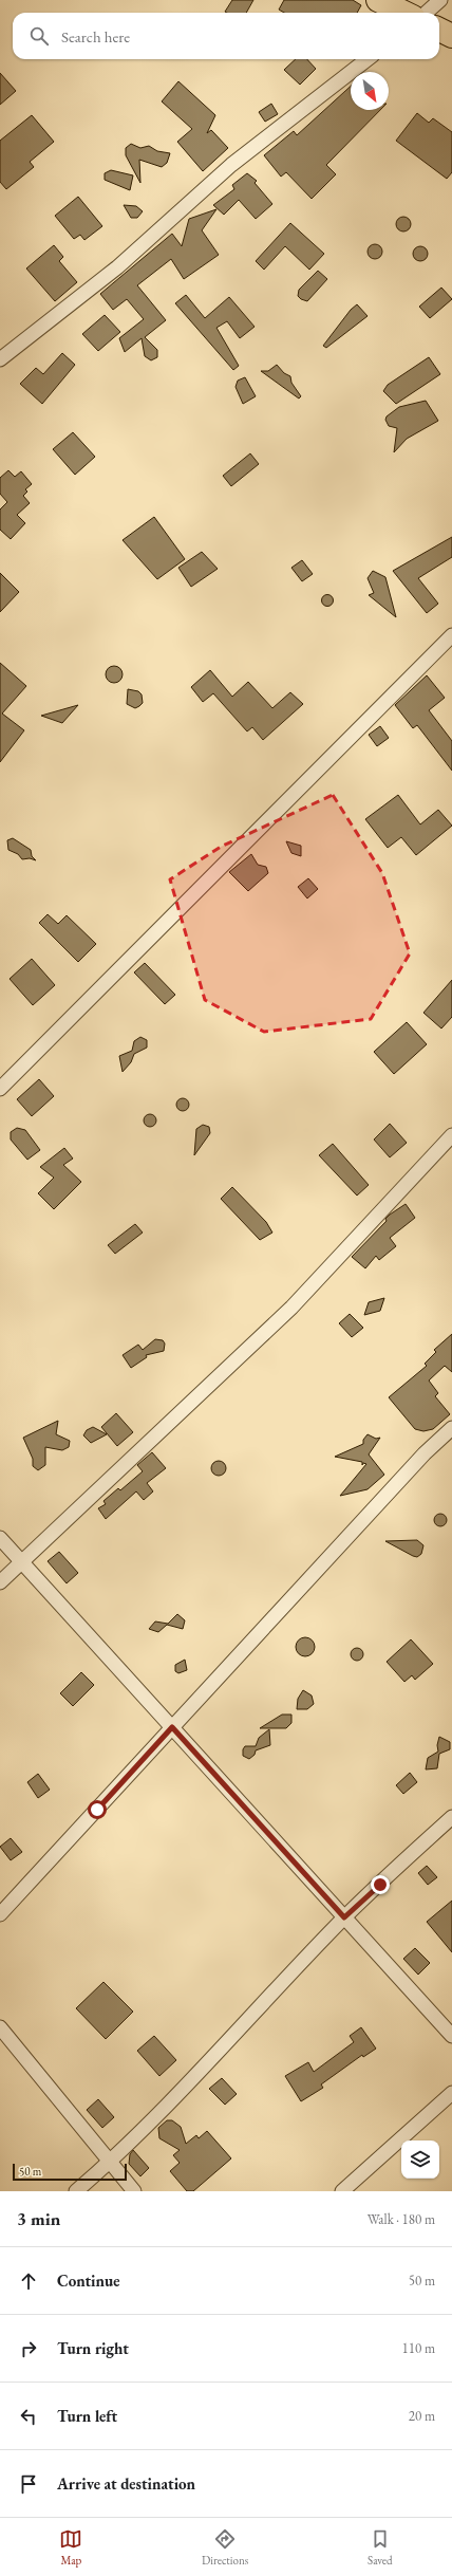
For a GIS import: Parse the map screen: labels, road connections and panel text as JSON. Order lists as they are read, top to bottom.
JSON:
{
  "scale_bar": "50 m",
  "north": "bottom right",
  "page": {
    "search": "Search here",
    "scale": "50 m",
    "heading": ["3 min", "Walk · 180 m"],
    "list": [
      ["Continue", "50 m"],
      ["Turn right", "110 m"],
      ["Turn left", "20 m"],
      "Arrive at destination"
    ],
    "nav": ["Map", "Directions", "Saved"]
  }
}
